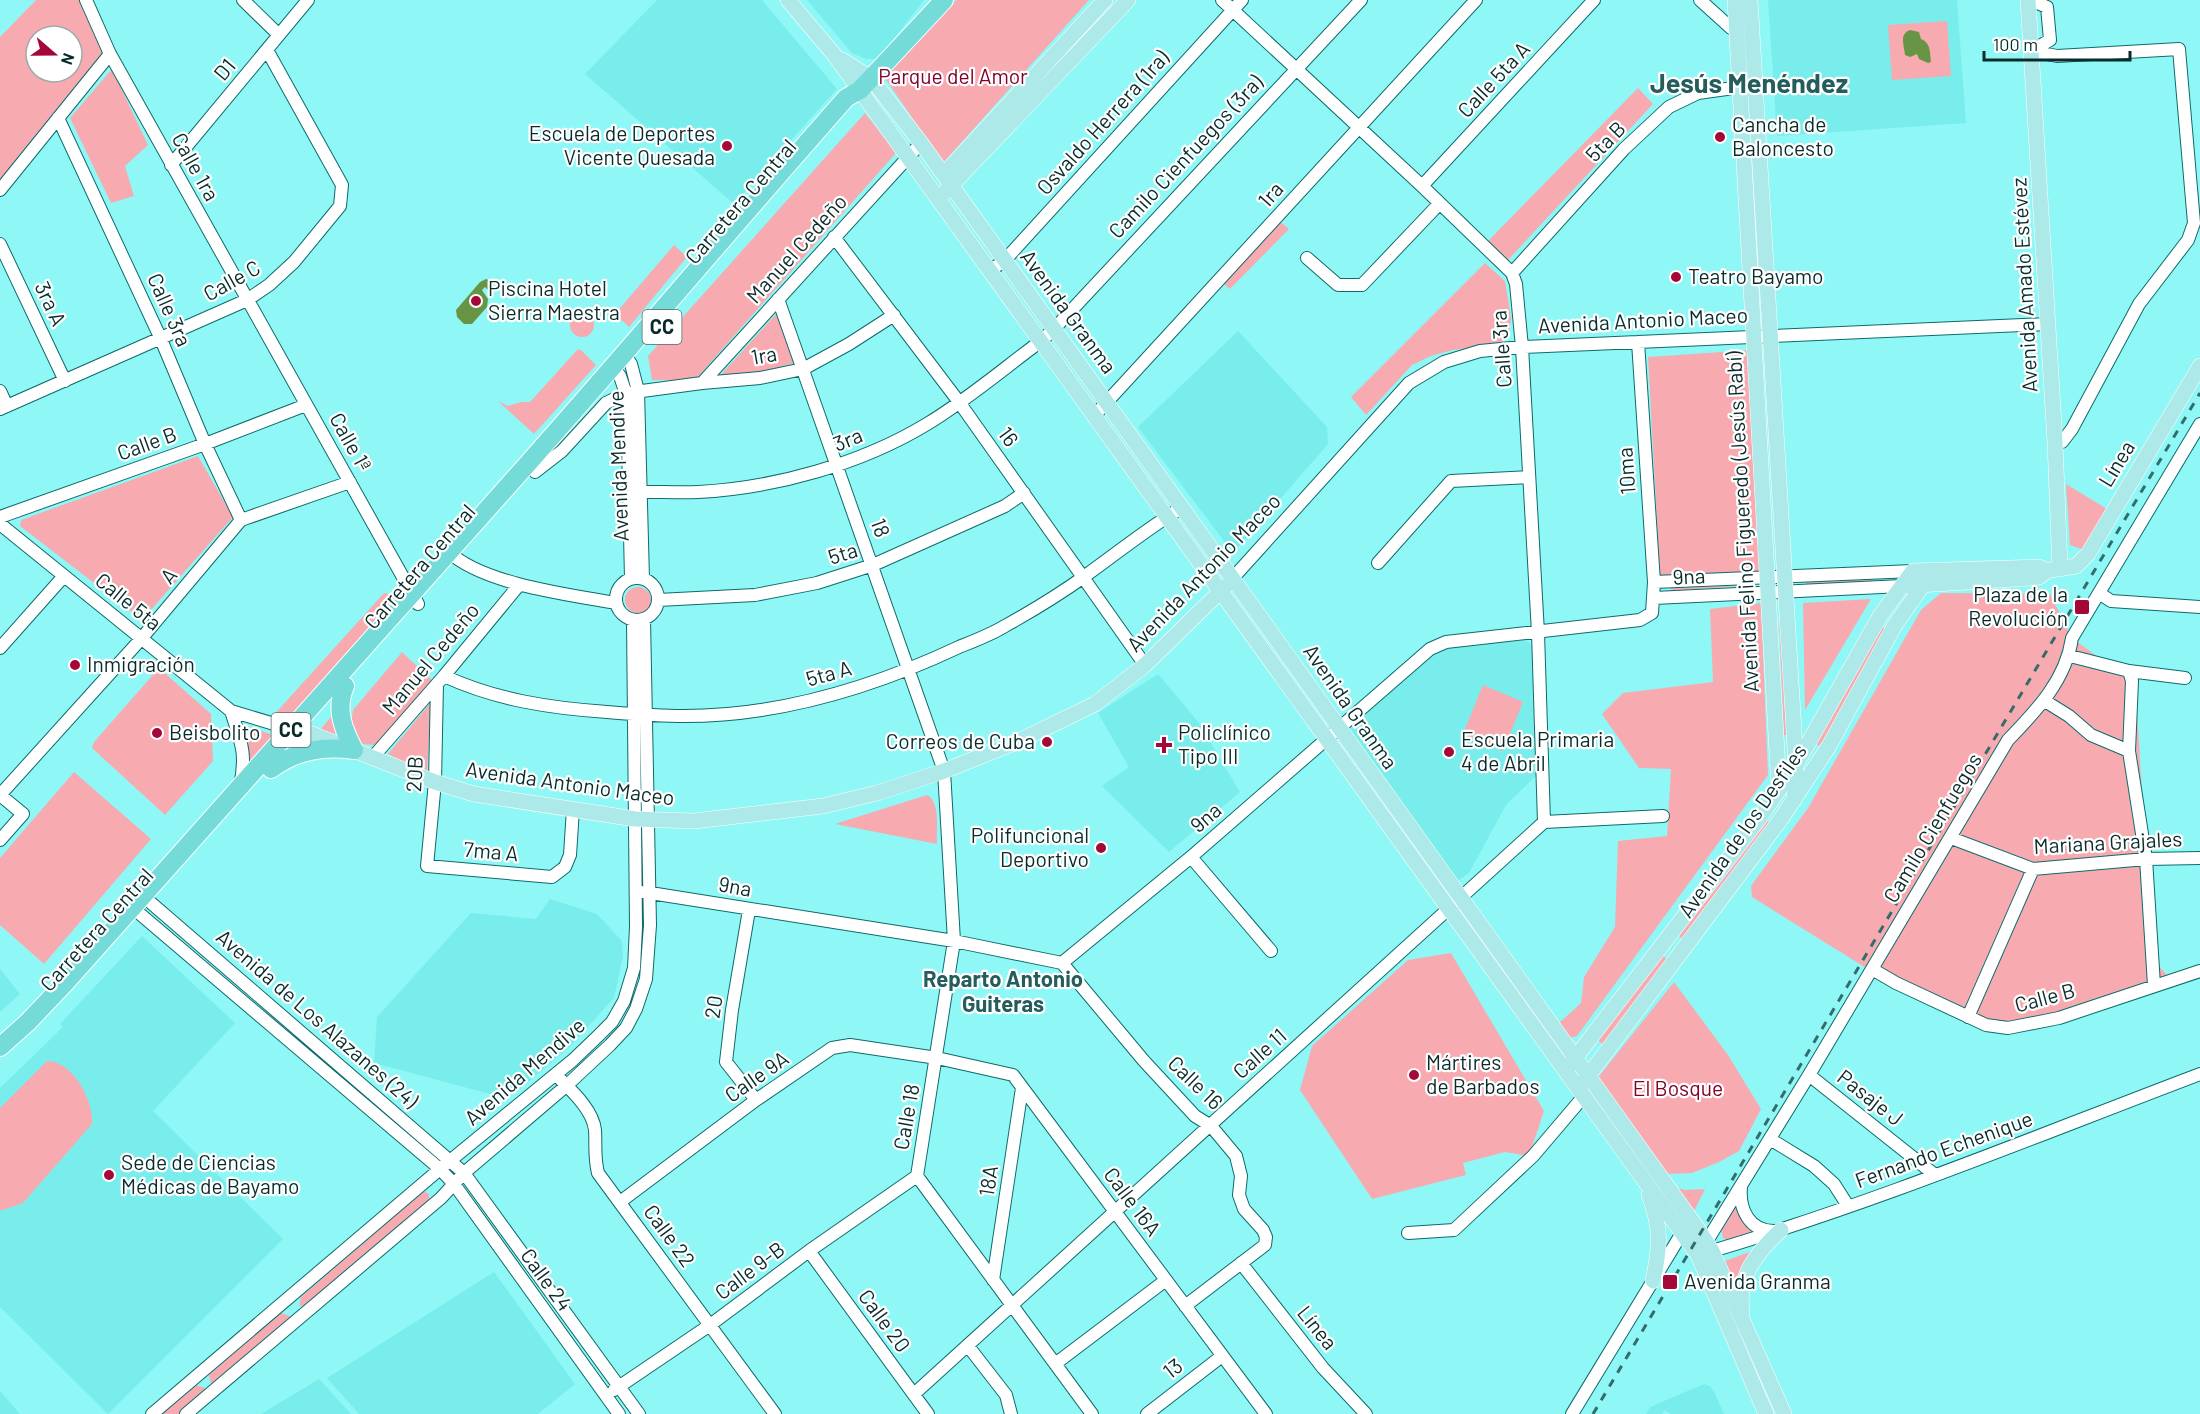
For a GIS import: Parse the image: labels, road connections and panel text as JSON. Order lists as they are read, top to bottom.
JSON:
{
  "streets": {
    "highway": ["Carretera Central", "CC"],
    "main road": [
      "Avenida Amado Estévez",
      "Avenida Granma",
      "Avenida Antonio Maceo",
      "Línea",
      "Avenida Felino Figueredo (Jesús Rabí)",
      "Avenida de los Desfiles"
    ],
    "street": [
      "D1",
      "Calle 5ta A",
      "Osvaldo Herrera (1ra)",
      "5ta B",
      "Camilo Cienfuegos (3ra)",
      "Calle 1ra",
      "1ra",
      "Manuel Cedeño",
      "Calle C",
      "3ra A",
      "Calle 3ra",
      "16",
      "3ra",
      "Calle 1ª",
      "Calle B",
      "Avenida Mendive",
      "10ma",
      "18",
      "5ta",
      "A",
      "9na",
      "Calle 5ta",
      "5ta A",
      "20B",
      "Camilo Cienfuegos",
      "Mariana Grajales",
      "7ma A",
      "20",
      "Avenida de Los Alazanes (24)",
      "Calle 11",
      "Calle 9A",
      "Calle 16",
      "Pasaje J",
      "Calle 18",
      "Fernando Echenique",
      "18A",
      "Calle 16A",
      "Calle 22",
      "Calle 9-B",
      "Calle 24",
      "Calle 20",
      "13"
    ]
  },
  "crossings": [
    ["D1", "Calle 1ra"],
    ["D1", "Calle C"],
    ["Osvaldo Herrera (1ra)", "Avenida Granma"],
    ["5ta B", "Calle 3ra"],
    ["5ta B", "Avenida Felino Figueredo (Jesús Rabí)"],
    ["Camilo Cienfuegos (3ra)", "Avenida Granma"],
    ["Camilo Cienfuegos (3ra)", "3ra"],
    ["Calle 1ra", "Calle C"],
    ["Calle 1ra", "Calle 1ª"],
    ["1ra", "Carretera Central"],
    ["1ra", "Manuel Cedeño"],
    ["1ra", "Avenida Granma"],
    ["1ra", "16"],
    ["1ra", "Avenida Mendive"],
    ["1ra", "18"],
    ["Carretera Central", "Avenida Granma"],
    ["Carretera Central", "Avenida Antonio Maceo"],
    ["Carretera Central", "Calle 1ª"],
    ["Carretera Central", "Avenida Mendive"],
    ["Carretera Central", "Avenida de Los Alazanes (24)"],
    ["Manuel Cedeño", "Avenida Granma"],
    ["Manuel Cedeño", "Avenida Antonio Maceo"],
    ["Manuel Cedeño", "16"],
    ["Manuel Cedeño", "18"],
    ["Manuel Cedeño", "5ta A"],
    ["Manuel Cedeño", "20B"],
    ["Calle C", "3ra A"],
    ["Calle C", "Calle 3ra"],
    ["Calle C", "Calle 1ª"],
    ["Avenida Amado Estévez", "Avenida Antonio Maceo"],
    ["Avenida Amado Estévez", "Línea"],
    ["Calle 3ra", "Avenida Antonio Maceo"],
    ["Calle 3ra", "Calle B"],
    ["Calle 3ra", "A"],
    ["Calle 3ra", "9na"],
    ["Calle 3ra", "Calle 11"],
    ["Avenida Granma", "Avenida Antonio Maceo"],
    ["Avenida Granma", "3ra"],
    ["Avenida Granma", "9na"],
    ["Avenida Granma", "5ta A"],
    ["Avenida Granma", "Camilo Cienfuegos"],
    ["Avenida Granma", "Avenida de los Desfiles"],
    ["Avenida Granma", "Calle 11"],
    ["Avenida Granma", "Fernando Echenique"],
    ["Avenida Antonio Maceo", "16"],
    ["Avenida Antonio Maceo", "Avenida Mendive"],
    ["Avenida Antonio Maceo", "10ma"],
    ["Avenida Antonio Maceo", "Avenida Felino Figueredo (Jesús Rabí)"],
    ["Avenida Antonio Maceo", "18"],
    ["Avenida Antonio Maceo", "Calle 5ta"],
    ["Avenida Antonio Maceo", "20B"],
    ["Avenida Antonio Maceo", "7ma A"],
    ["Avenida Antonio Maceo", "Calle 18"],
    ["16", "3ra"],
    ["16", "5ta"],
    ["16", "5ta A"],
    ["3ra", "Avenida Mendive"],
    ["3ra", "18"],
    ["Calle 1ª", "Calle B"],
    ["Calle B", "Camilo Cienfuegos"],
    ["Línea", "Avenida de los Desfiles"],
    ["Línea", "Calle 16"],
    ["Avenida Mendive", "5ta"],
    ["Avenida Mendive", "9na"],
    ["Avenida Mendive", "5ta A"],
    ["Avenida Mendive", "Avenida de Los Alazanes (24)"],
    ["Avenida Mendive", "Calle 22"],
    ["Avenida Mendive", "Calle 24"],
    ["10ma", "9na"],
    ["Avenida Felino Figueredo (Jesús Rabí)", "9na"],
    ["Avenida Felino Figueredo (Jesús Rabí)", "Avenida de los Desfiles"],
    ["18", "5ta"],
    ["18", "5ta A"],
    ["18", "Calle 18"],
    ["A", "Calle 5ta"],
    ["9na", "Avenida de los Desfiles"],
    ["9na", "20"],
    ["9na", "Calle 16"],
    ["9na", "Calle 18"],
    ["5ta A", "20B"],
    ["20B", "7ma A"],
    ["Camilo Cienfuegos", "Mariana Grajales"],
    ["Camilo Cienfuegos", "Pasaje J"],
    ["Camilo Cienfuegos", "Fernando Echenique"],
    ["20", "Calle 9A"],
    ["Avenida de Los Alazanes (24)", "Calle 24"],
    ["Calle 11", "Calle 16"],
    ["Calle 11", "Calle 18"],
    ["Calle 11", "Calle 16A"],
    ["Calle 11", "Calle 20"],
    ["Calle 9A", "Calle 18"],
    ["Calle 9A", "Calle 16A"],
    ["Calle 9A", "Calle 22"],
    ["Pasaje J", "Fernando Echenique"],
    ["Calle 18", "18A"],
    ["Calle 18", "Calle 16A"],
    ["Calle 18", "Calle 9-B"],
    ["18A", "Calle 16A"],
    ["Calle 16A", "13"],
    ["Calle 22", "Calle 9-B"],
    ["Calle 9-B", "Calle 24"],
    ["Calle 9-B", "Calle 20"]
  ],
  "districts": ["Jesús Menéndez", "Reparto Antonio Guiteras"],
  "parks": ["Parque del Amor", "El Bosque"],
  "places": {
    "other": [
      "Cancha de Baloncesto",
      "Escuela de Deportes Vicente Quesada",
      "Teatro Bayamo",
      "Piscina Hotel Sierra Maestra",
      "Inmigración",
      "Beisbolito",
      "Correos de Cuba",
      "Escuela Primaria 4 de Abril",
      "Polifuncional Deportivo",
      "Mártires de Barbados",
      "Sede de Ciencias Médicas de Bayamo"
    ],
    "transit": ["Plaza de la Revolución", "Avenida Granma"],
    "health": ["Policlínico Tipo III"]
  },
  "scale_bar": "100 m",
  "north": "right"
}
